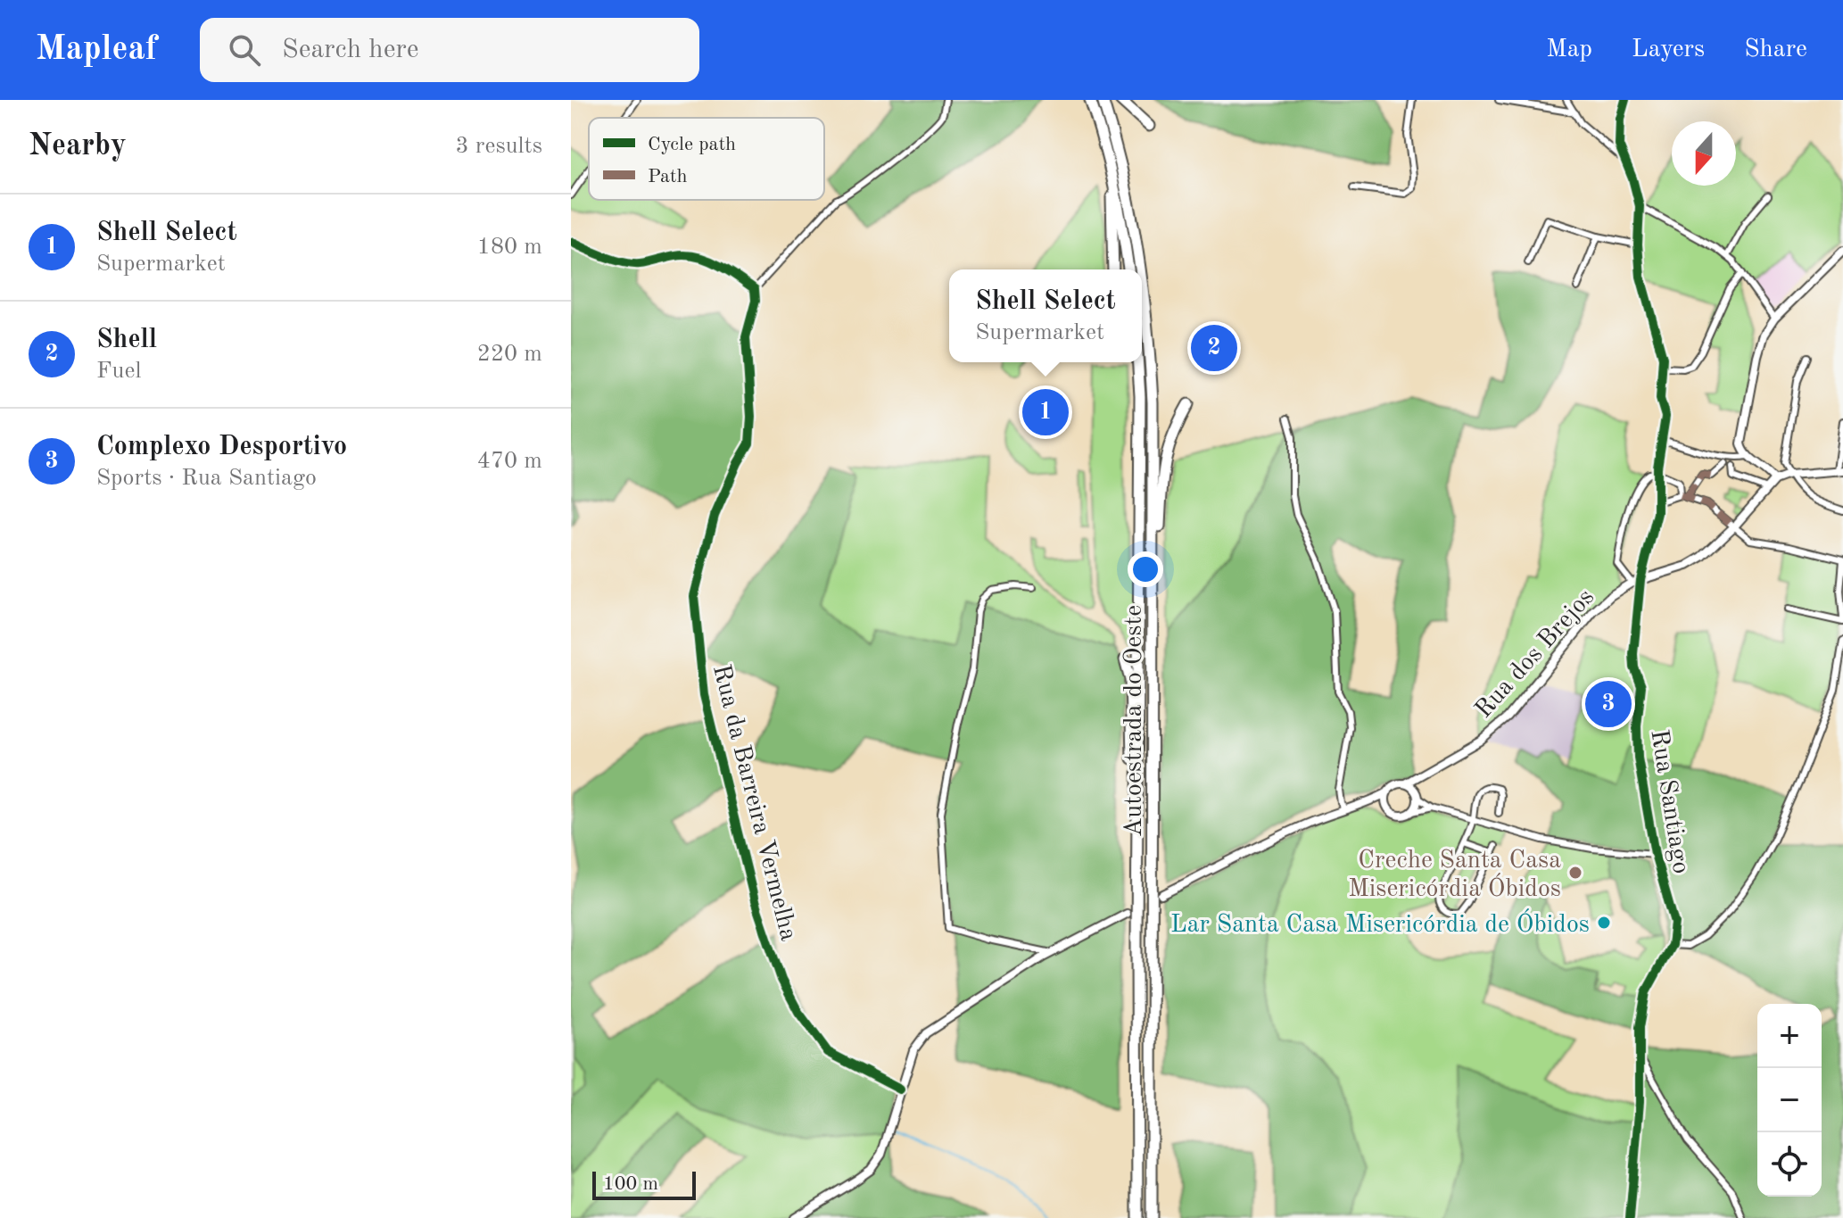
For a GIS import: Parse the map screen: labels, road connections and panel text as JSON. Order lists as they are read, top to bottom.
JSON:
{
  "streets": {
    "highway": ["Autoestrada do Oeste"],
    "street": ["Rua dos Brejos", "Rua Santiago", "Rua da Barreira Vermelha"]
  },
  "crossings": [
    ["Rua dos Brejos", "Rua Santiago"]
  ],
  "places": ["Creche Santa Casa Misericórdia Óbidos", "Lar Santa Casa Misericórdia de Óbidos"],
  "legend": ["Cycle path", "Path"],
  "scale_bar": "100 m",
  "north": "bottom",
  "page": {
    "header": "Mapleaf",
    "search": "Search here",
    "nav": ["Map", "Layers", "Share"],
    "heading": ["Nearby", "3 results"],
    "list": [
      {
        "mark": "1",
        "name": "Shell Select",
        "note": "Supermarket",
        "value": "180 m"
      },
      {
        "mark": "2",
        "name": "Shell",
        "note": "Fuel",
        "value": "220 m"
      },
      {
        "mark": "3",
        "name": "Complexo Desportivo",
        "note": "Sports · Rua Santiago",
        "value": "470 m"
      }
    ],
    "popup": ["Shell Select", "Supermarket"],
    "pins": ["2", "1", "3"],
    "map_buttons": ["+", "−"],
    "scale": "100 m"
  }
}
